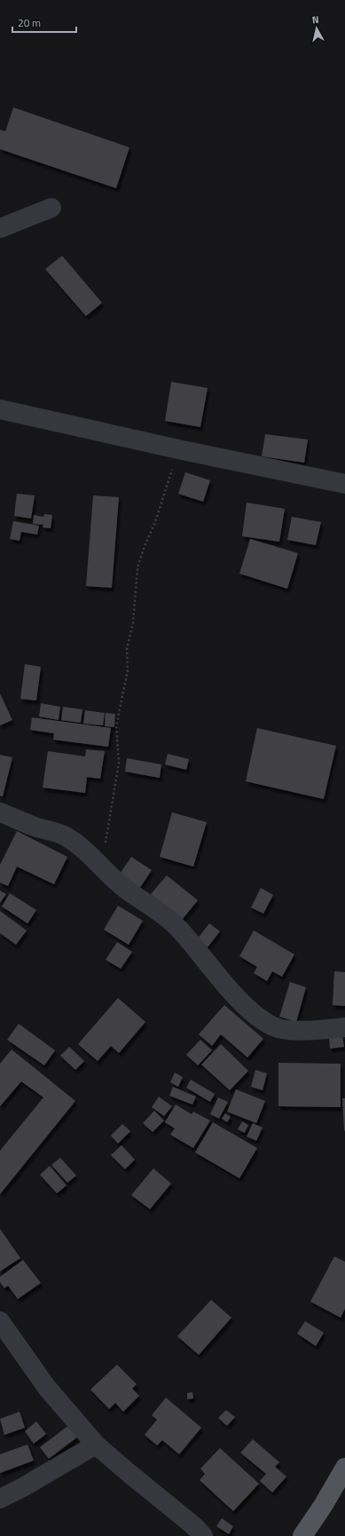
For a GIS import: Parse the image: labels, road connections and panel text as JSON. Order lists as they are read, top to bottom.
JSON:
{
  "scale_bar": "20 m",
  "north": "top"
}
